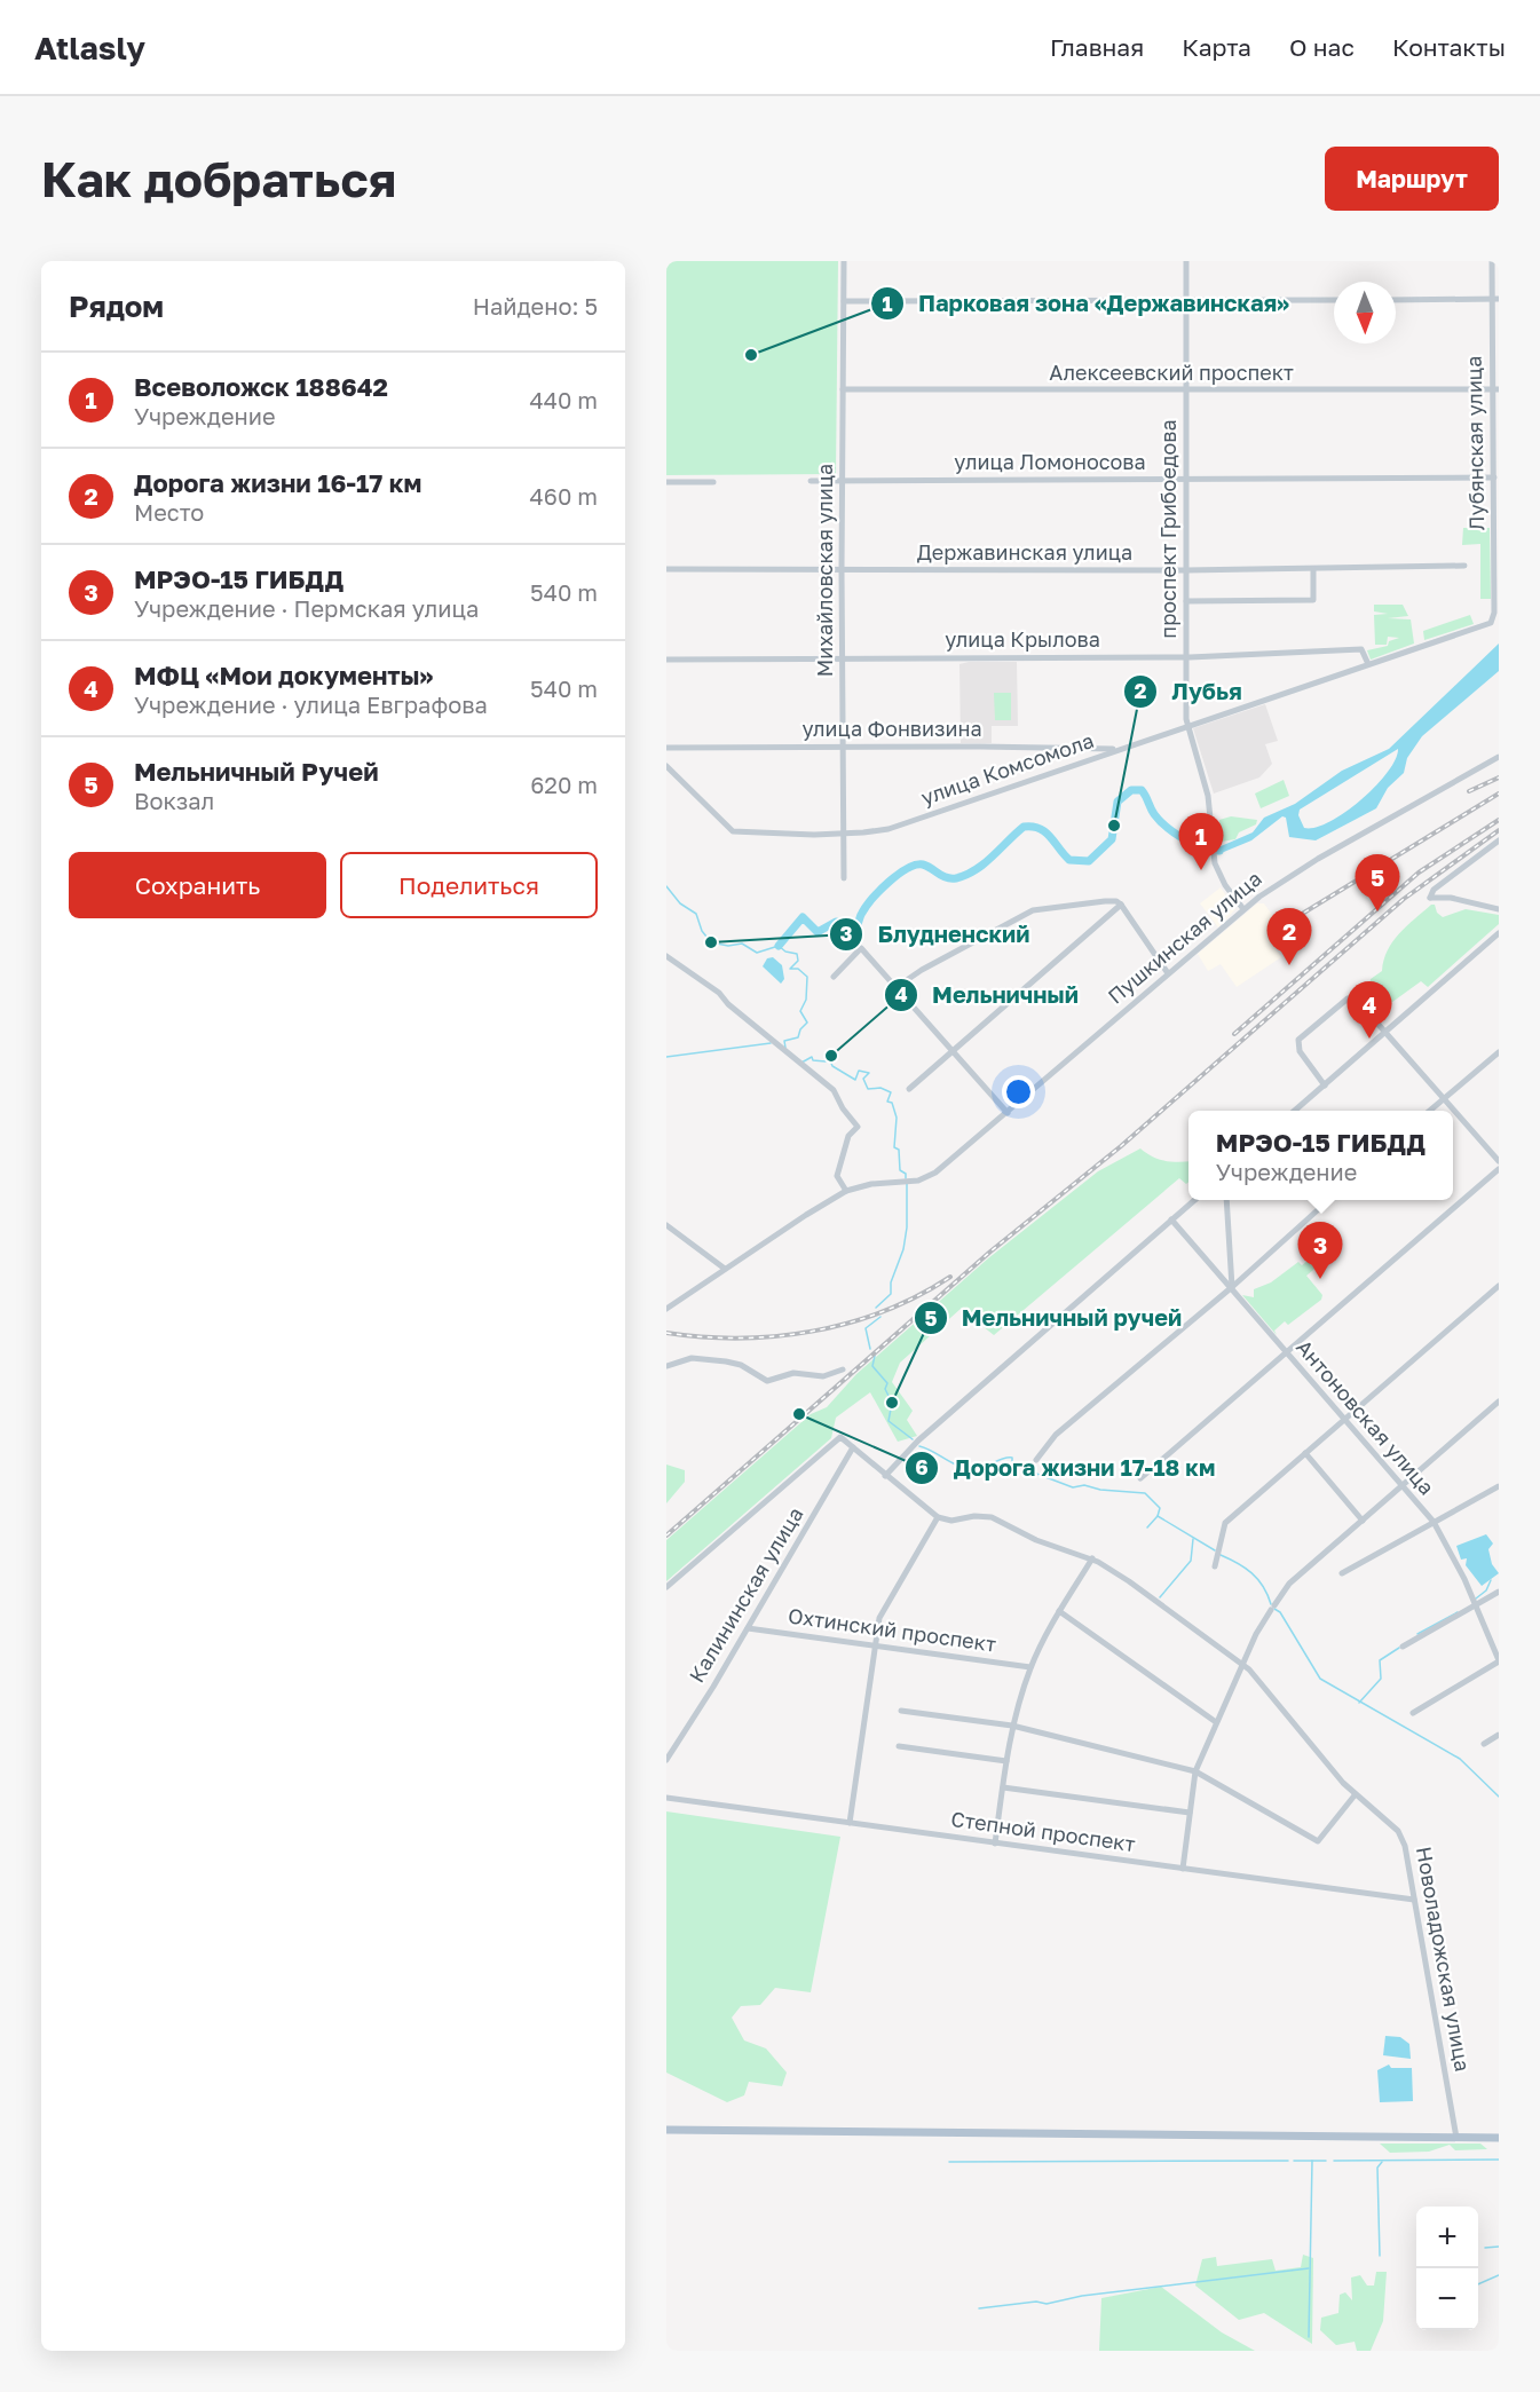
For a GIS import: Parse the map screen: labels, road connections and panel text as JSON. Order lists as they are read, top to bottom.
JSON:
{
  "streets": {
    "street": [
      "Алексеевский проспект",
      "Лубянская улица",
      "улица Ломоносова",
      "проспект Грибоедова",
      "Державинская улица",
      "Михайловская улица",
      "улица Крылова",
      "улица Фонвизина",
      "улица Комсомола",
      "Пушкинская улица",
      "Антоновская улица",
      "Калининская улица",
      "Охтинский проспект",
      "Степной проспект",
      "Новоладожская улица"
    ]
  },
  "crossings": [
    ["Алексеевский проспект", "Лубянская улица"],
    ["Алексеевский проспект", "проспект Грибоедова"],
    ["Алексеевский проспект", "Михайловская улица"],
    ["Лубянская улица", "улица Ломоносова"],
    ["Лубянская улица", "улица Комсомола"],
    ["улица Ломоносова", "проспект Грибоедова"],
    ["улица Ломоносова", "Михайловская улица"],
    ["проспект Грибоедова", "Державинская улица"],
    ["проспект Грибоедова", "улица Крылова"],
    ["проспект Грибоедова", "улица Комсомола"],
    ["проспект Грибоедова", "Пушкинская улица"],
    ["Державинская улица", "Михайловская улица"],
    ["Михайловская улица", "улица Крылова"],
    ["Михайловская улица", "улица Фонвизина"],
    ["Михайловская улица", "улица Комсомола"],
    ["улица Крылова", "улица Комсомола"],
    ["улица Фонвизина", "улица Комсомола"],
    ["Калининская улица", "Охтинский проспект"],
    ["Степной проспект", "Новоладожская улица"]
  ],
  "places": [
    "Парковая зона «Державинская»",
    "Лубья",
    "Блудненский",
    "Мельничный",
    "Мельничный ручей",
    "Дорога жизни 17-18 км"
  ],
  "north": "bottom",
  "page": {
    "header": "Atlasly",
    "nav": [
      "Главная",
      "Карта",
      "О нас",
      "Контакты"
    ],
    "buttons": [
      "Маршрут",
      ["Сохранить", "Поделиться"]
    ],
    "title": "Как добраться",
    "heading": ["Рядом", "Найдено: 5"],
    "list": [
      {
        "mark": "1",
        "name": "Всеволожск 188642",
        "note": "Учреждение",
        "value": "440 m"
      },
      {
        "mark": "2",
        "name": "Дорога жизни 16-17 км",
        "note": "Место",
        "value": "460 m"
      },
      {
        "mark": "3",
        "name": "МРЭО-15 ГИБДД",
        "note": "Учреждение · Пермская улица",
        "value": "540 m"
      },
      {
        "mark": "4",
        "name": "МФЦ «Мои документы»",
        "note": "Учреждение · улица Евграфова",
        "value": "540 m"
      },
      {
        "mark": "5",
        "name": "Мельничный Ручей",
        "note": "Вокзал",
        "value": "620 m"
      }
    ],
    "pins": [
      "1",
      "5",
      "2",
      "4",
      "3"
    ],
    "popup": ["МРЭО-15 ГИБДД", "Учреждение"],
    "map_buttons": ["+", "−"]
  }
}
